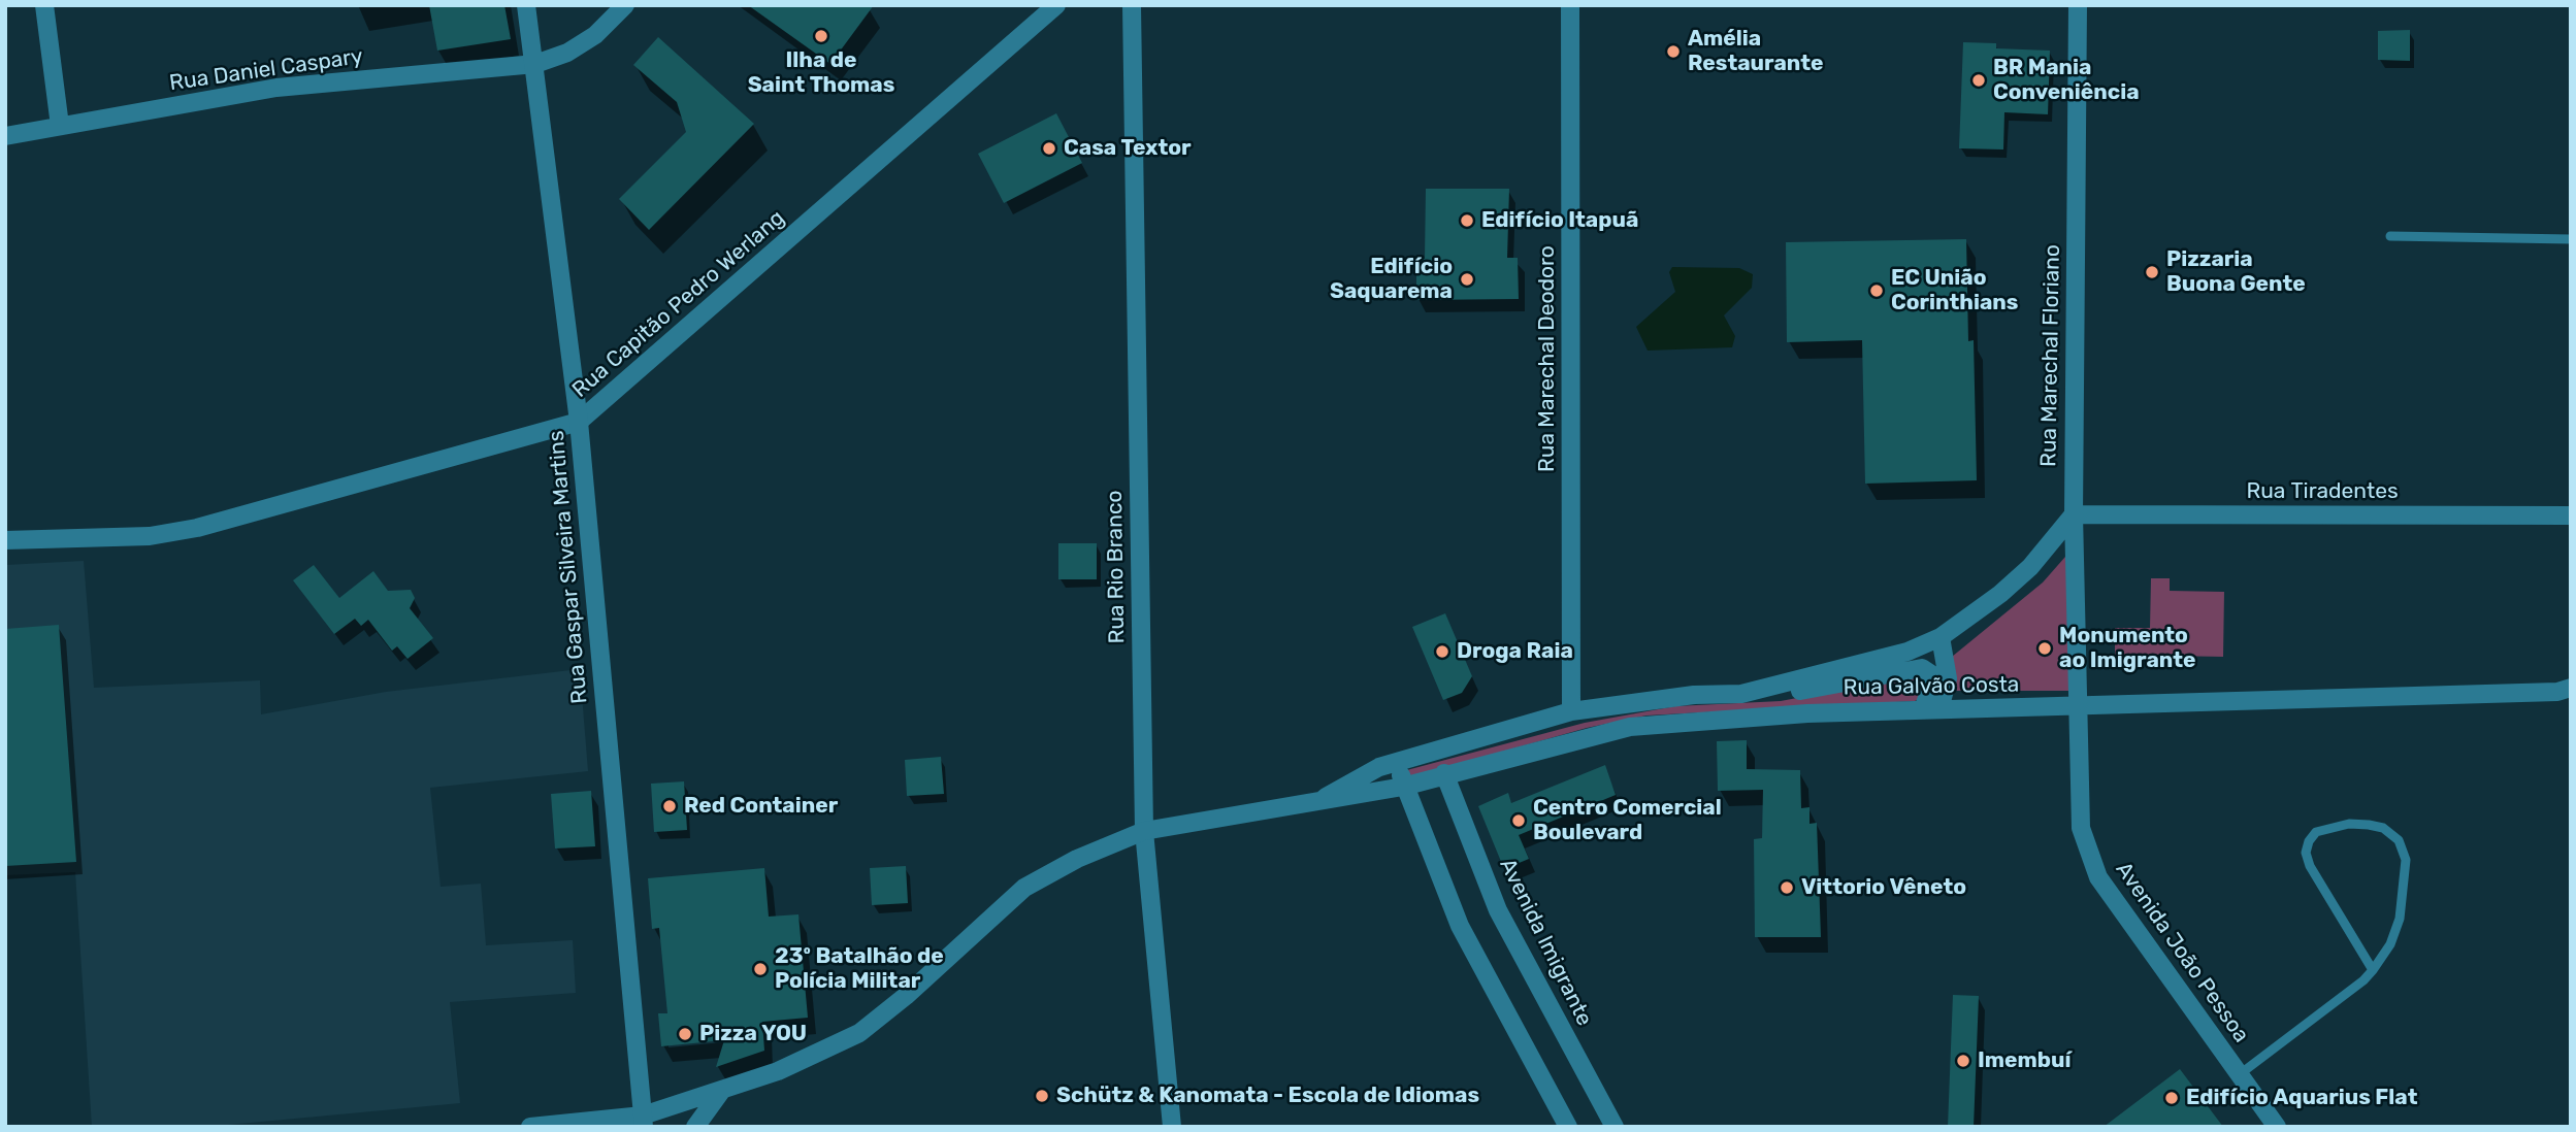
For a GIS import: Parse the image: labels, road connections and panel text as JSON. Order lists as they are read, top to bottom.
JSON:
{
  "streets": {
    "street": [
      "Rua Daniel Caspary",
      "Rua Capitão Pedro Werlang",
      "Rua Marechal Floriano",
      "Rua Marechal Deodoro",
      "Rua Tiradentes",
      "Rua Gaspar Silveira Martins",
      "Rua Rio Branco",
      "Rua Galvão Costa",
      "Avenida Imigrante",
      "Avenida João Pessoa"
    ]
  },
  "crossings": [
    ["Rua Daniel Caspary", "Rua Gaspar Silveira Martins"],
    ["Rua Capitão Pedro Werlang", "Rua Gaspar Silveira Martins"],
    ["Rua Marechal Floriano", "Rua Tiradentes"],
    ["Rua Marechal Floriano", "Rua Galvão Costa"],
    ["Rua Marechal Floriano", "Avenida João Pessoa"],
    ["Rua Marechal Deodoro", "Rua Galvão Costa"],
    ["Rua Tiradentes", "Rua Galvão Costa"],
    ["Rua Gaspar Silveira Martins", "Rua Galvão Costa"],
    ["Rua Rio Branco", "Rua Galvão Costa"],
    ["Rua Galvão Costa", "Avenida Imigrante"],
    ["Rua Galvão Costa", "Avenida João Pessoa"]
  ],
  "places": [
    "Ilha de Saint Thomas",
    "Amélia Restaurante",
    "BR Mania Conveniência",
    "Casa Textor",
    "Edifício Itapuã",
    "Pizzaria Buona Gente",
    "Edifício Saquarema",
    "EC União Corinthians",
    "Monumento ao Imigrante",
    "Droga Raia",
    "Red Container",
    "Centro Comercial Boulevard",
    "Vittorio Vêneto",
    "23º Batalhão de Polícia Militar",
    "Pizza YOU",
    "Imembuí",
    "Schütz & Kanomata - Escola de Idiomas",
    "Edifício Aquarius Flat"
  ]
}
